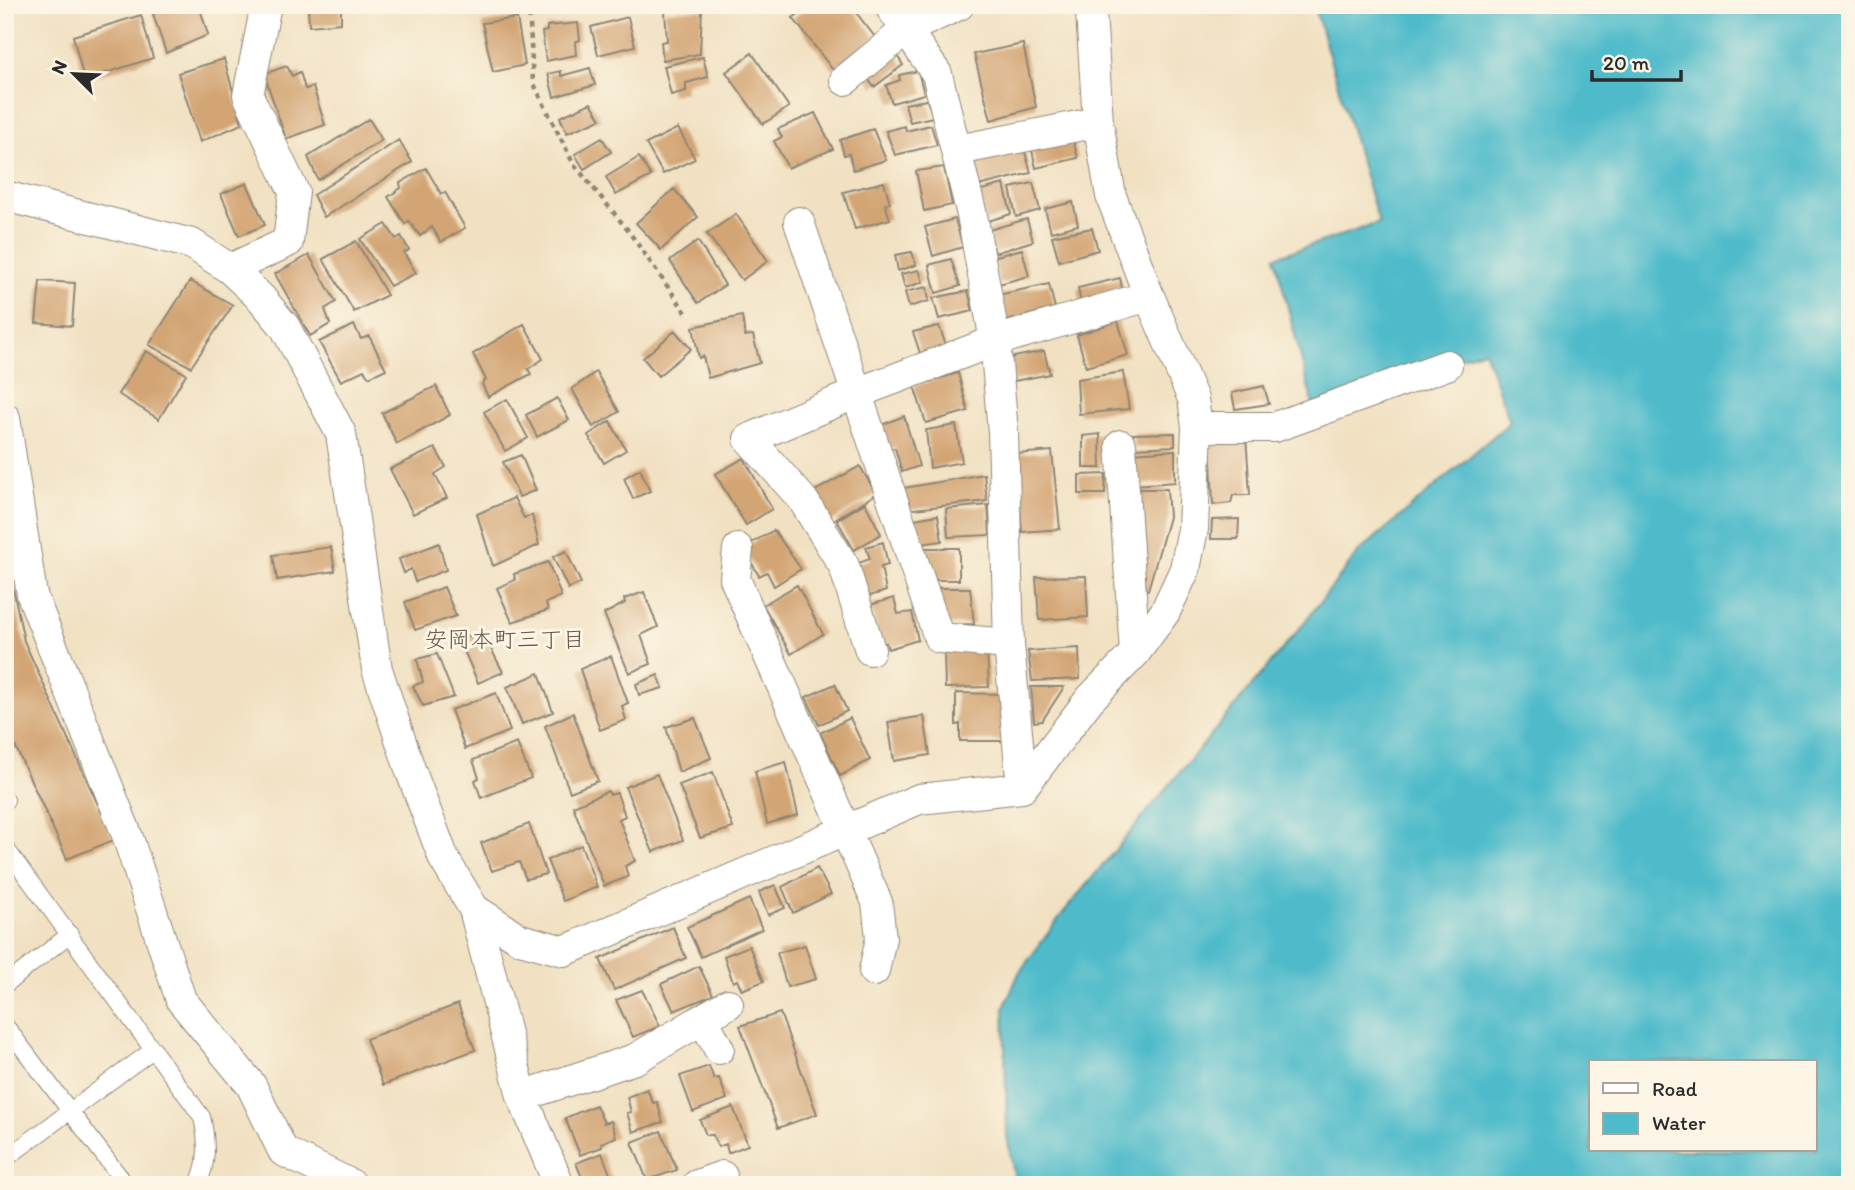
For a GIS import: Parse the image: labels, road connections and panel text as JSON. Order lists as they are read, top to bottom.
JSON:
{
  "districts": ["安岡本町三丁目"],
  "legend": ["Road", "Water"],
  "scale_bar": "20 m",
  "north": "top left"
}
